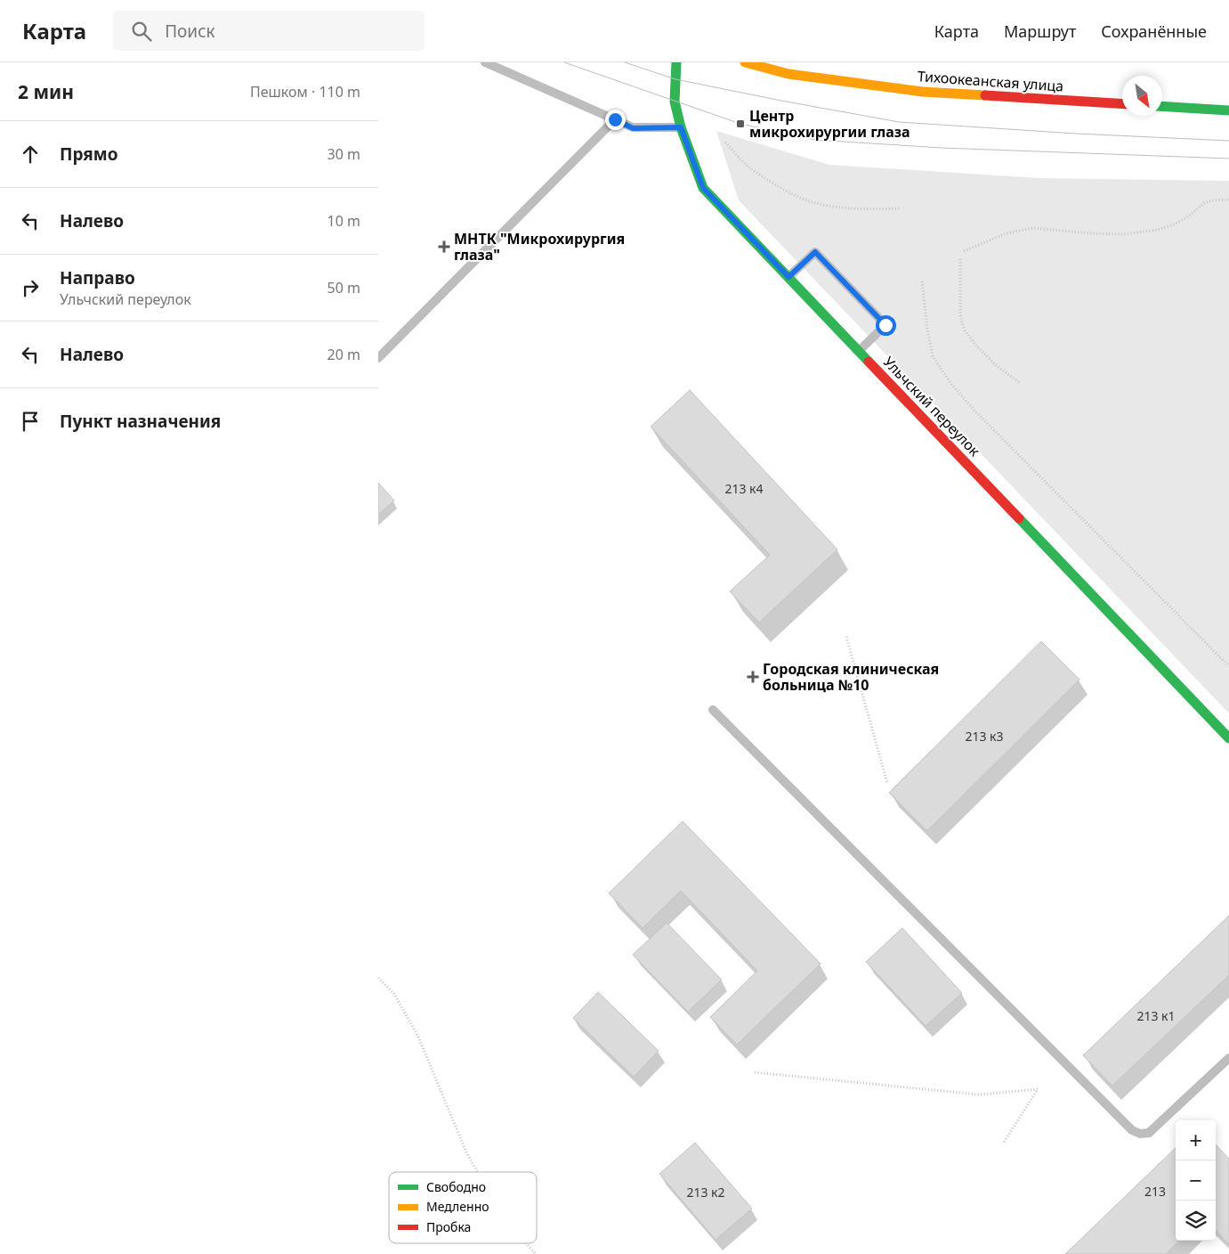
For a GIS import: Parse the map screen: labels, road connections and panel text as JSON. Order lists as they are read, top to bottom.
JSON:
{
  "streets": {
    "street": ["Тихоокеанская улица", "Ульчский переулок"]
  },
  "places": {
    "transit": ["Центр микрохирургии глаза"],
    "health": ["МНТК \"Микрохирургия глаза\"", "Городская клиническая больница №10"]
  },
  "house_numbers": [
    "213 к4",
    "213 к3",
    "213 к1",
    "213",
    "213 к2"
  ],
  "legend": ["Свободно", "Медленно", "Пробка"],
  "north": "bottom right",
  "page": {
    "header": "Карта",
    "search": "Поиск",
    "nav": ["Карта", "Маршрут", "Сохранённые"],
    "heading": ["2 мин", "Пешком · 110 m"],
    "list": [
      ["Прямо", "30 m"],
      ["Налево", "10 m"],
      ["Направо", "Ульчский переулок", "50 m"],
      ["Налево", "20 m"],
      "Пункт назначения"
    ],
    "map_buttons": ["+", "−"]
  }
}
